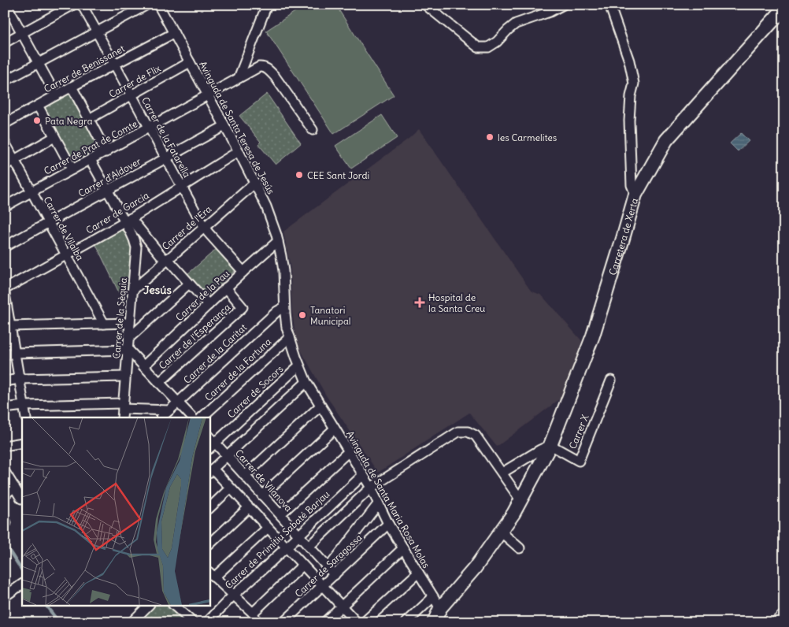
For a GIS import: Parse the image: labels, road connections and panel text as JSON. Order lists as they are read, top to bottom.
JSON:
{
  "streets": {
    "main road": ["Carretera de Xerta"],
    "street": [
      "Carrer de Benissanet",
      "Carrer de Flix",
      "Avinguda de Santa Teresa de Jesús",
      "Carrer de la Fatarella",
      "Carrer de Prat de Comte",
      "Carrer d'Aldover",
      "Carrer de Garcia",
      "Carrer de l'Era",
      "Carrer de Vilalba",
      "Carrer de la Pau",
      "Carrer de la Sèquia",
      "Carrer de l'Esperança",
      "Carrer de la Caritat",
      "Carrer de la Fortuna",
      "Carrer de Socors",
      "Carrer X",
      "Carrer de Vilanova",
      "Avinguda de Santa Maria Rosa Molas",
      "Carrer de Primitiu Sabaté Barjau",
      "Carrer de Saragossa"
    ]
  },
  "crossings": [
    ["Carrer de Benissanet", "Avinguda de Santa Teresa de Jesús"],
    ["Carrer de Benissanet", "Carrer de la Fatarella"],
    ["Carrer de Flix", "Avinguda de Santa Teresa de Jesús"],
    ["Carrer de Flix", "Carrer de la Fatarella"],
    ["Avinguda de Santa Teresa de Jesús", "Carrer de Prat de Comte"],
    ["Avinguda de Santa Teresa de Jesús", "Carrer d'Aldover"],
    ["Avinguda de Santa Teresa de Jesús", "Carrer de Garcia"],
    ["Avinguda de Santa Teresa de Jesús", "Carrer de l'Era"],
    ["Avinguda de Santa Teresa de Jesús", "Carrer de la Pau"],
    ["Avinguda de Santa Teresa de Jesús", "Carrer de la Caritat"],
    ["Avinguda de Santa Teresa de Jesús", "Avinguda de Santa Maria Rosa Molas"],
    ["Carrer de la Fatarella", "Carrer de Prat de Comte"],
    ["Carrer de la Fatarella", "Carrer d'Aldover"],
    ["Carrer de la Fatarella", "Carrer de Garcia"],
    ["Carrer de la Fatarella", "Carrer de l'Era"],
    ["Carrer de la Fatarella", "Carrer de la Pau"],
    ["Carrer de Prat de Comte", "Carrer de Vilalba"],
    ["Carrer d'Aldover", "Carrer de Vilalba"],
    ["Carrer de Garcia", "Carrer de Vilalba"],
    ["Carrer de Garcia", "Carrer de la Sèquia"],
    ["Carrer de l'Era", "Carrer de la Sèquia"],
    ["Carretera de Xerta", "Carrer X"],
    ["Carretera de Xerta", "Avinguda de Santa Maria Rosa Molas"],
    ["Carrer de la Pau", "Carrer de l'Esperança"],
    ["Carrer de la Caritat", "Avinguda de Santa Maria Rosa Molas"],
    ["Carrer de la Fortuna", "Avinguda de Santa Maria Rosa Molas"],
    ["Carrer de Socors", "Carrer de Vilanova"],
    ["Carrer de Socors", "Avinguda de Santa Maria Rosa Molas"],
    ["Carrer de Vilanova", "Carrer de Primitiu Sabaté Barjau"],
    ["Carrer de Vilanova", "Carrer de Saragossa"],
    ["Avinguda de Santa Maria Rosa Molas", "Carrer de Primitiu Sabaté Barjau"],
    ["Avinguda de Santa Maria Rosa Molas", "Carrer de Saragossa"]
  ],
  "districts": ["Jesús"],
  "places": {
    "other": [
      "Pata Negra",
      "les Carmelites",
      "CEE Sant Jordi",
      "Tanatori Municipal"
    ],
    "health": ["Hospital de la Santa Creu"]
  }
}
